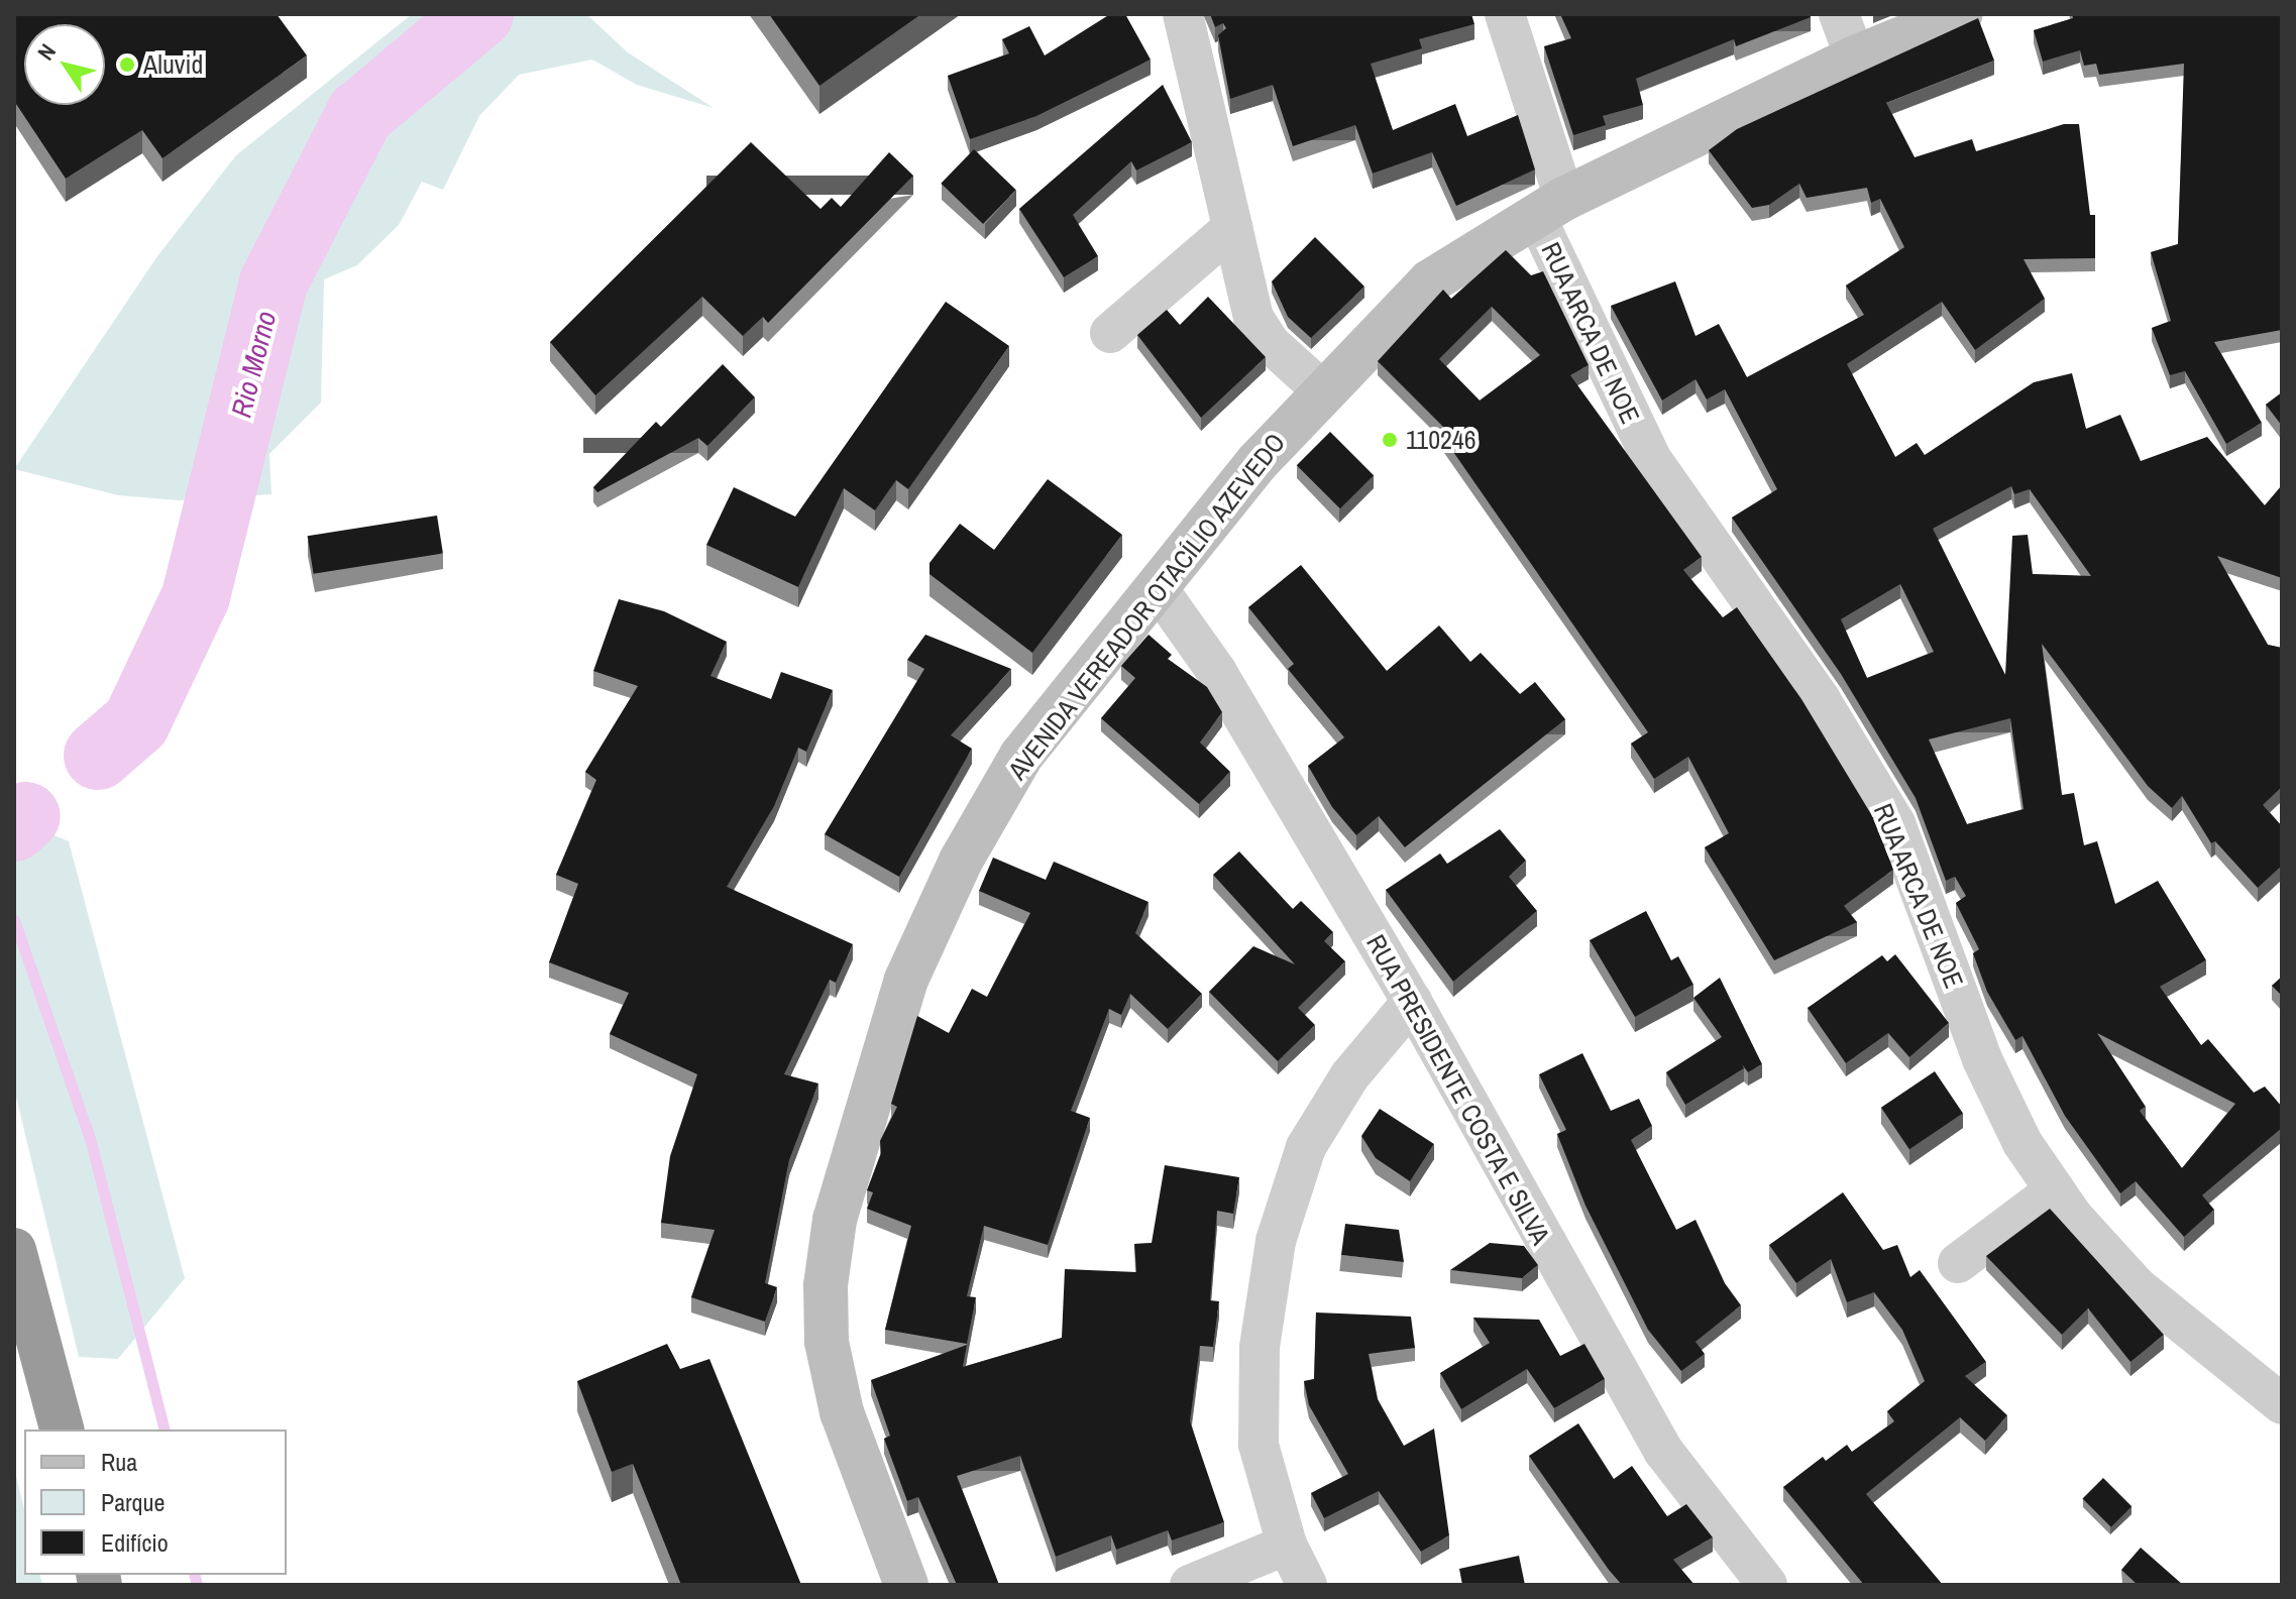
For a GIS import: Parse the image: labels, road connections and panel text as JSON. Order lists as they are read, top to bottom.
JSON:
{
  "streets": {
    "main road": ["AVENIDA VEREADOR OTACÍLIO AZEVEDO"],
    "street": ["RUA ARCA DE NOE", "RUA PRESIDENTE COSTA E SILVA"]
  },
  "crossings": [
    ["RUA ARCA DE NOE", "AVENIDA VEREADOR OTACÍLIO AZEVEDO"],
    ["AVENIDA VEREADOR OTACÍLIO AZEVEDO", "RUA PRESIDENTE COSTA E SILVA"]
  ],
  "water": ["Rio Morno"],
  "places": ["Aluvid", "110246"],
  "legend": ["Rua", "Parque", "Edifício"],
  "north": "top left"
}
